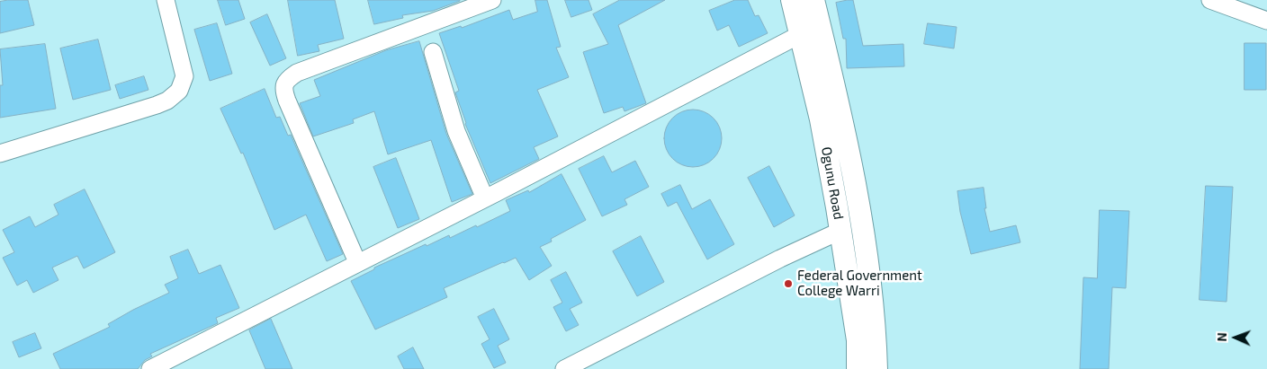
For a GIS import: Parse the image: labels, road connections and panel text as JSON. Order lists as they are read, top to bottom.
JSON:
{
  "streets": {
    "main road": ["Ogunu Road"]
  },
  "places": ["Federal Government College Warri"],
  "north": "left"
}
